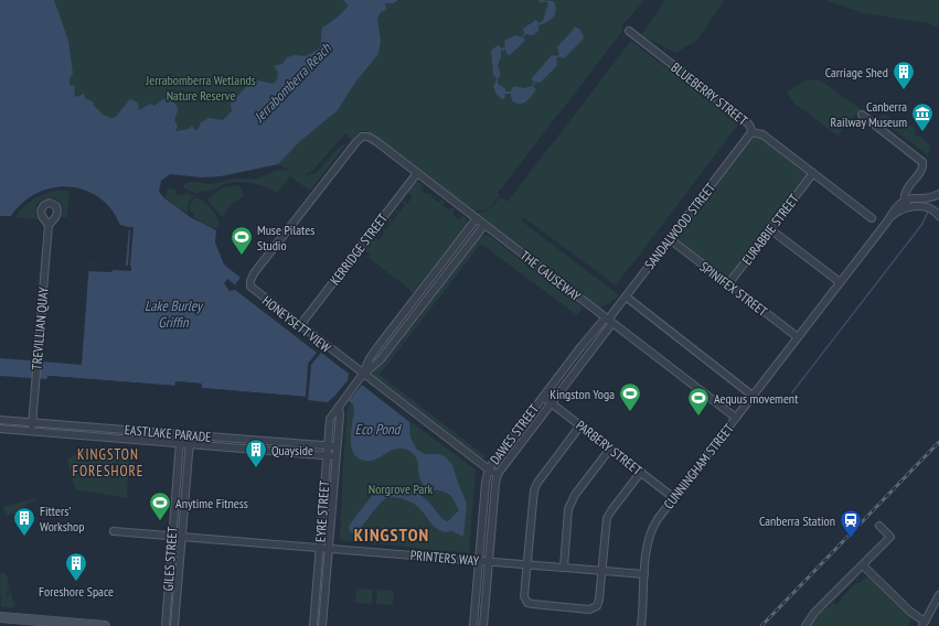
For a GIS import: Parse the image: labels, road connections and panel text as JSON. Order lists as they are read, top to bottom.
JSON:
{
  "streets": {
    "street": [
      "BLUEBERRY STREET",
      "SANDALWOOD STREET",
      "EURABBIE STREET",
      "KERRIDGE STREET",
      "THE CAUSEWAY",
      "SPINIFEX STREET",
      "HONEYSETT VIEW",
      "TREVILLIAN QUAY",
      "EASTLAKE PARADE",
      "DAWES STREET",
      "PARBERY STREET",
      "CUNNINGHAM STREET",
      "EYRE STREET",
      "PRINTERS WAY",
      "GILES STREET"
    ]
  },
  "crossings": [
    ["BLUEBERRY STREET", "SANDALWOOD STREET"],
    ["BLUEBERRY STREET", "EURABBIE STREET"],
    ["SANDALWOOD STREET", "THE CAUSEWAY"],
    ["SANDALWOOD STREET", "SPINIFEX STREET"],
    ["SANDALWOOD STREET", "DAWES STREET"],
    ["EURABBIE STREET", "SPINIFEX STREET"],
    ["KERRIDGE STREET", "THE CAUSEWAY"],
    ["KERRIDGE STREET", "HONEYSETT VIEW"],
    ["THE CAUSEWAY", "HONEYSETT VIEW"],
    ["THE CAUSEWAY", "DAWES STREET"],
    ["THE CAUSEWAY", "CUNNINGHAM STREET"],
    ["THE CAUSEWAY", "EYRE STREET"],
    ["SPINIFEX STREET", "CUNNINGHAM STREET"],
    ["HONEYSETT VIEW", "DAWES STREET"],
    ["HONEYSETT VIEW", "EYRE STREET"],
    ["TREVILLIAN QUAY", "EASTLAKE PARADE"],
    ["EASTLAKE PARADE", "EYRE STREET"],
    ["EASTLAKE PARADE", "GILES STREET"],
    ["DAWES STREET", "PARBERY STREET"],
    ["DAWES STREET", "PRINTERS WAY"],
    ["PARBERY STREET", "CUNNINGHAM STREET"],
    ["CUNNINGHAM STREET", "PRINTERS WAY"],
    ["EYRE STREET", "PRINTERS WAY"],
    ["PRINTERS WAY", "GILES STREET"]
  ],
  "districts": ["KINGSTON FORESHORE", "KINGSTON"],
  "water": ["Jerrabomberra Reach", "Lake Burley Griffin", "Eco Pond"],
  "parks": ["Jerrabomberra Wetlands Nature Reserve", "Norgrove Park"],
  "places": {
    "building": [
      "Carriage Shed",
      "Quayside",
      "Fitters’ Workshop",
      "Foreshore Space"
    ],
    "museum": ["Canberra Railway Museum"],
    "sports": [
      "Muse Pilates Studio",
      "Kingston Yoga",
      "Aequus movement",
      "Anytime Fitness"
    ],
    "station": ["Canberra Station"]
  }
}
